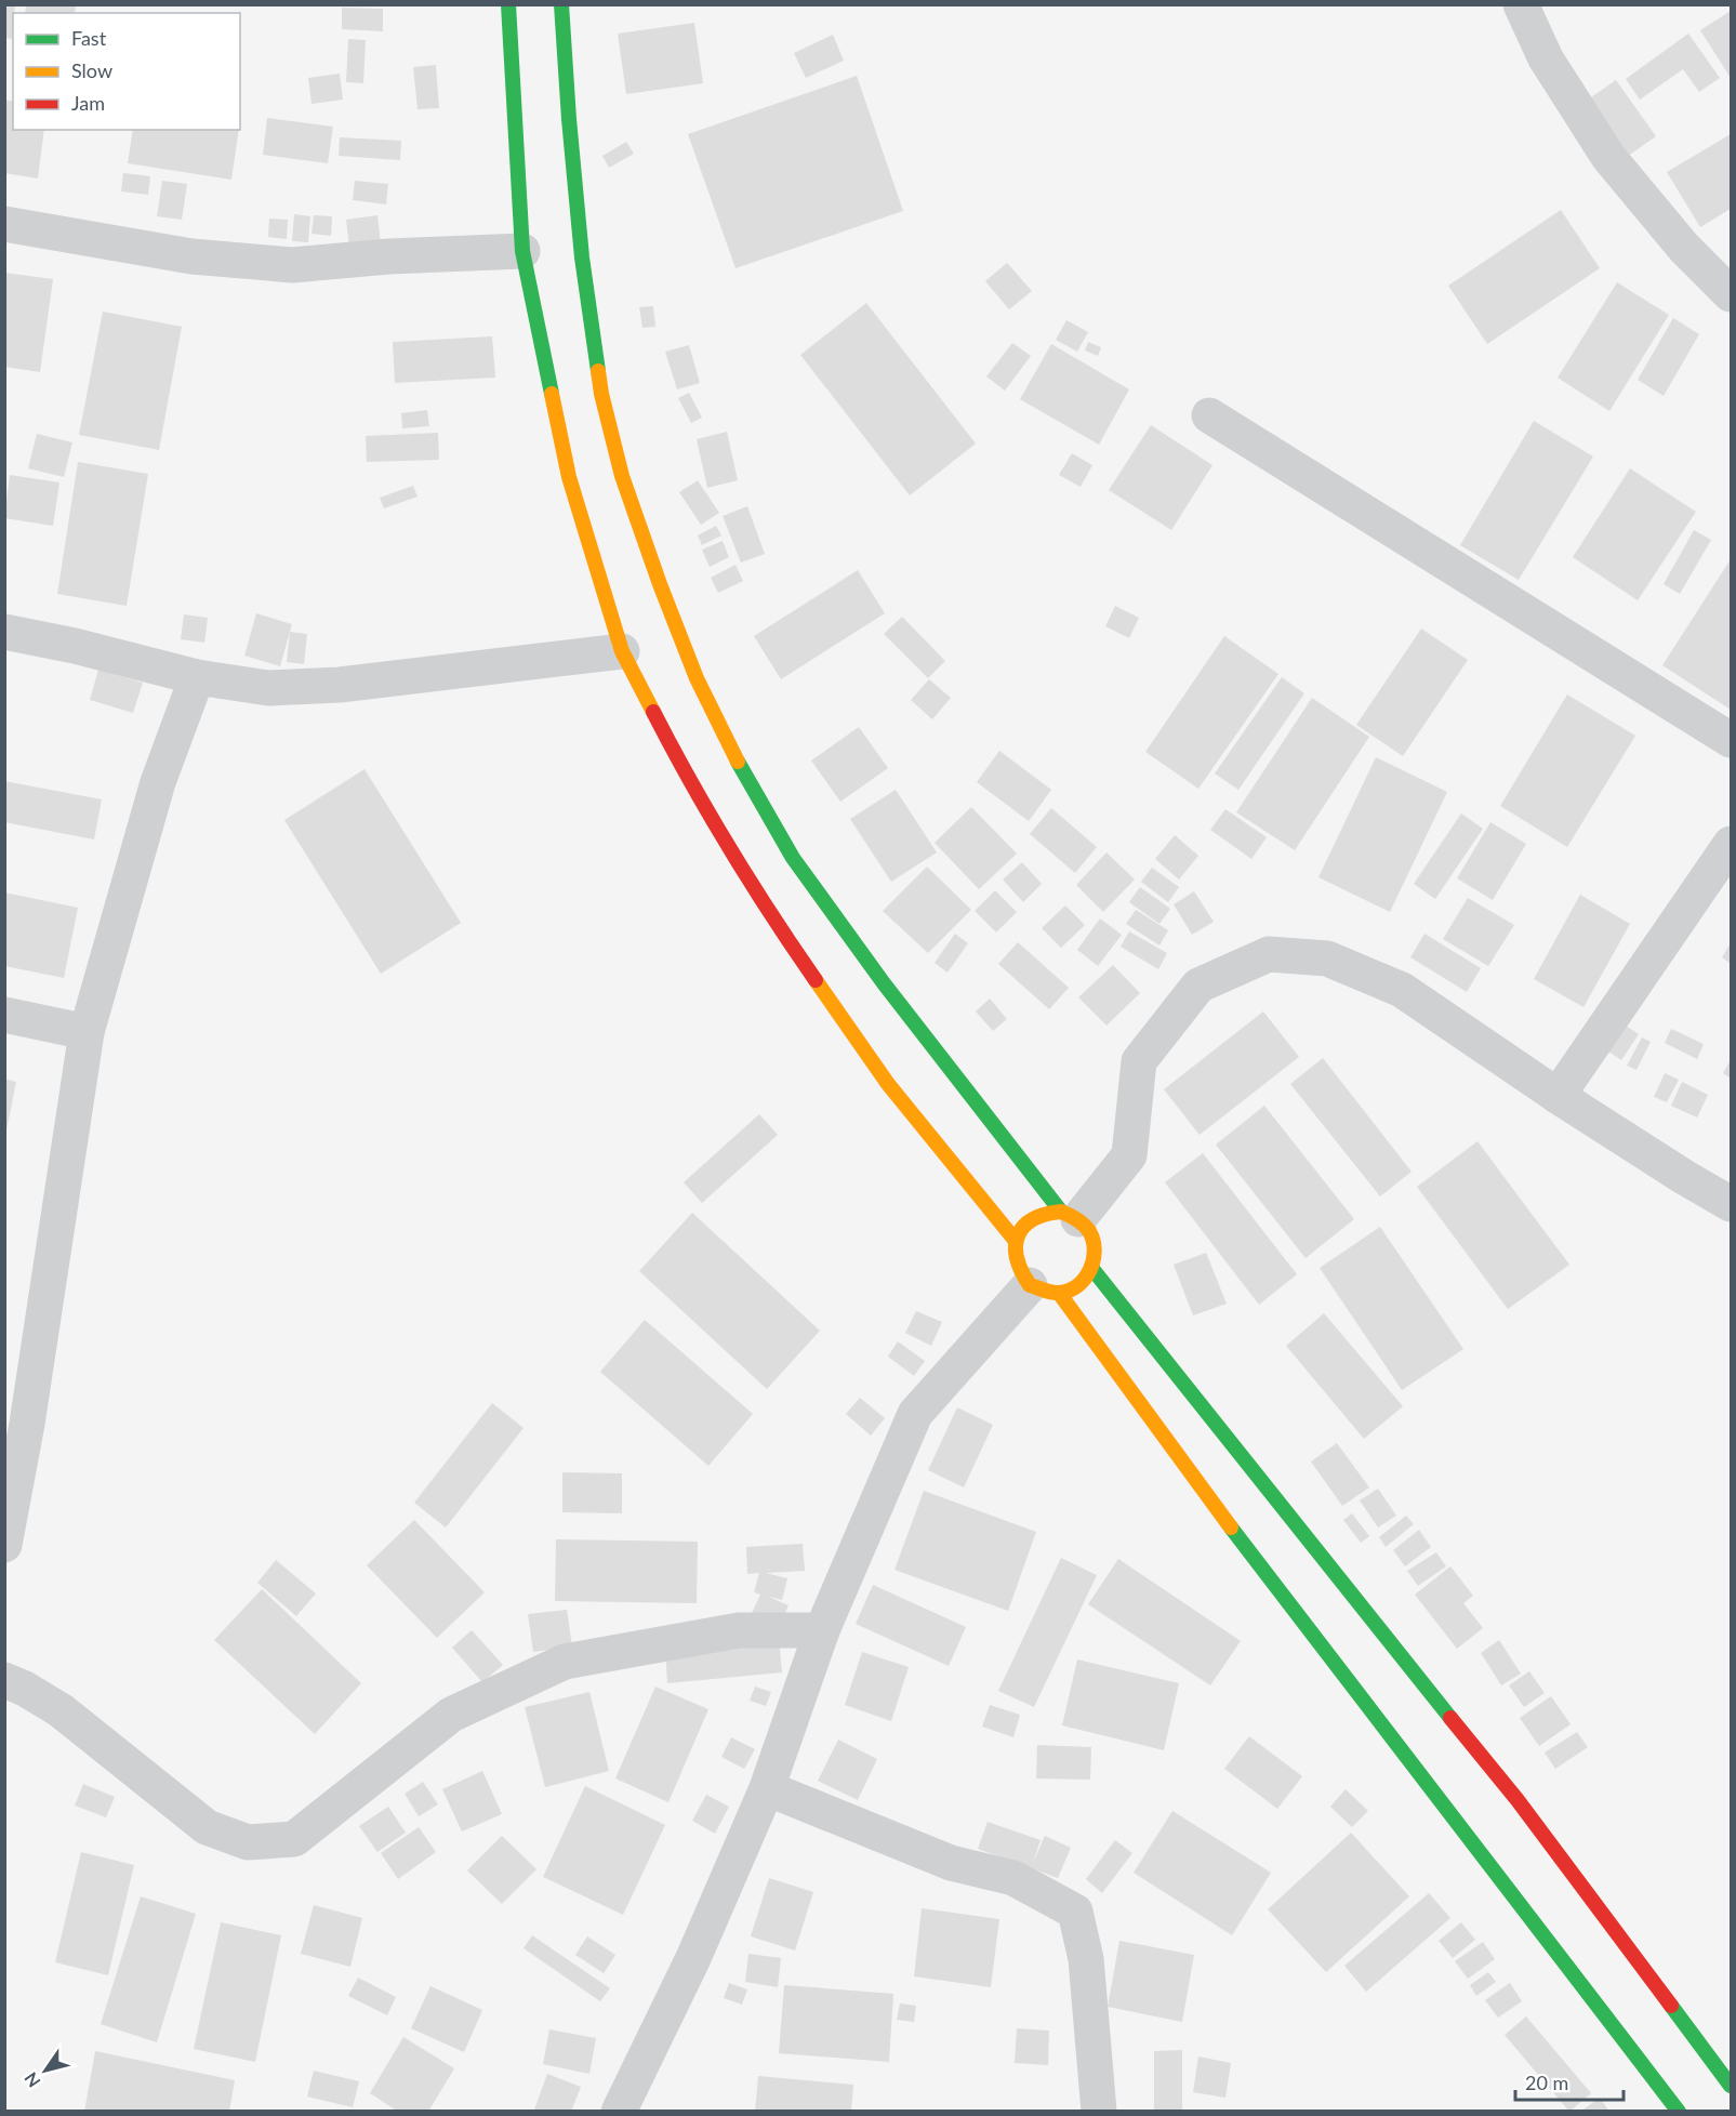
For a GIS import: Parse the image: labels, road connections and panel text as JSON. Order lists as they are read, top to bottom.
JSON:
{
  "legend": ["Fast", "Slow", "Jam"],
  "scale_bar": "20 m",
  "north": "bottom left"
}
